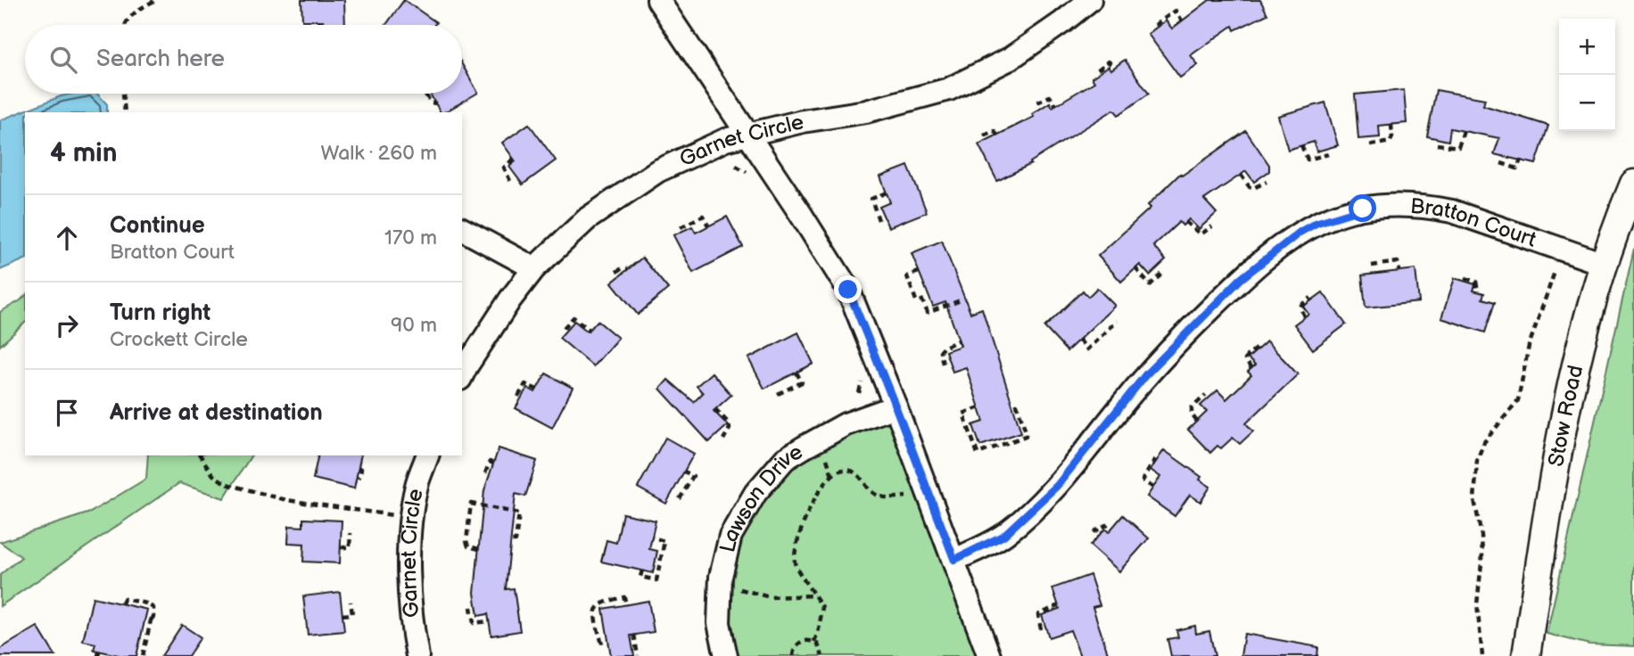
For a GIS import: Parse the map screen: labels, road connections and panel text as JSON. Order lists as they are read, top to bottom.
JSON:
{
  "streets": {
    "street": [
      "Garnet Circle",
      "Bratton Court",
      "Stow Road",
      "Lawson Drive"
    ]
  },
  "crossings": [
    ["Bratton Court", "Stow Road"]
  ],
  "page": {
    "map_buttons": ["+", "−"],
    "search": "Search here",
    "heading": ["4 min", "Walk · 260 m"],
    "list": [
      ["Continue", "Bratton Court", "170 m"],
      ["Turn right", "Crockett Circle", "90 m"],
      "Arrive at destination"
    ]
  }
}
